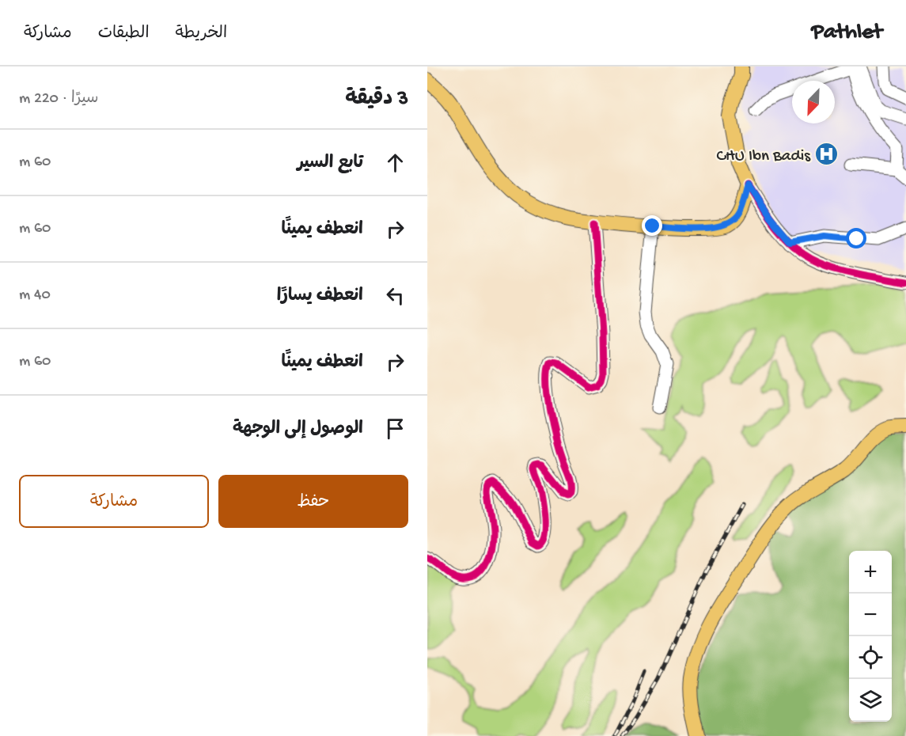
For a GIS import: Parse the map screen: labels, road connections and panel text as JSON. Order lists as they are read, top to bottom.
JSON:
{
  "places": {
    "hospital": ["CHU Ibn Badis"]
  },
  "north": "bottom left",
  "page": {
    "header": "Pathlet",
    "nav": ["الخريطة", "الطبقات", "مشاركة"],
    "heading": ["3 دقيقة", "سيرًا · 220 m"],
    "list": [
      ["تابع السير", "60 m"],
      ["انعطف يمينًا", "60 m"],
      ["انعطف يسارًا", "40 m"],
      ["انعطف يمينًا", "60 m"],
      "الوصول إلى الوجهة"
    ],
    "buttons": ["حفظ", "مشاركة"],
    "map_buttons": ["+", "−"]
  }
}
